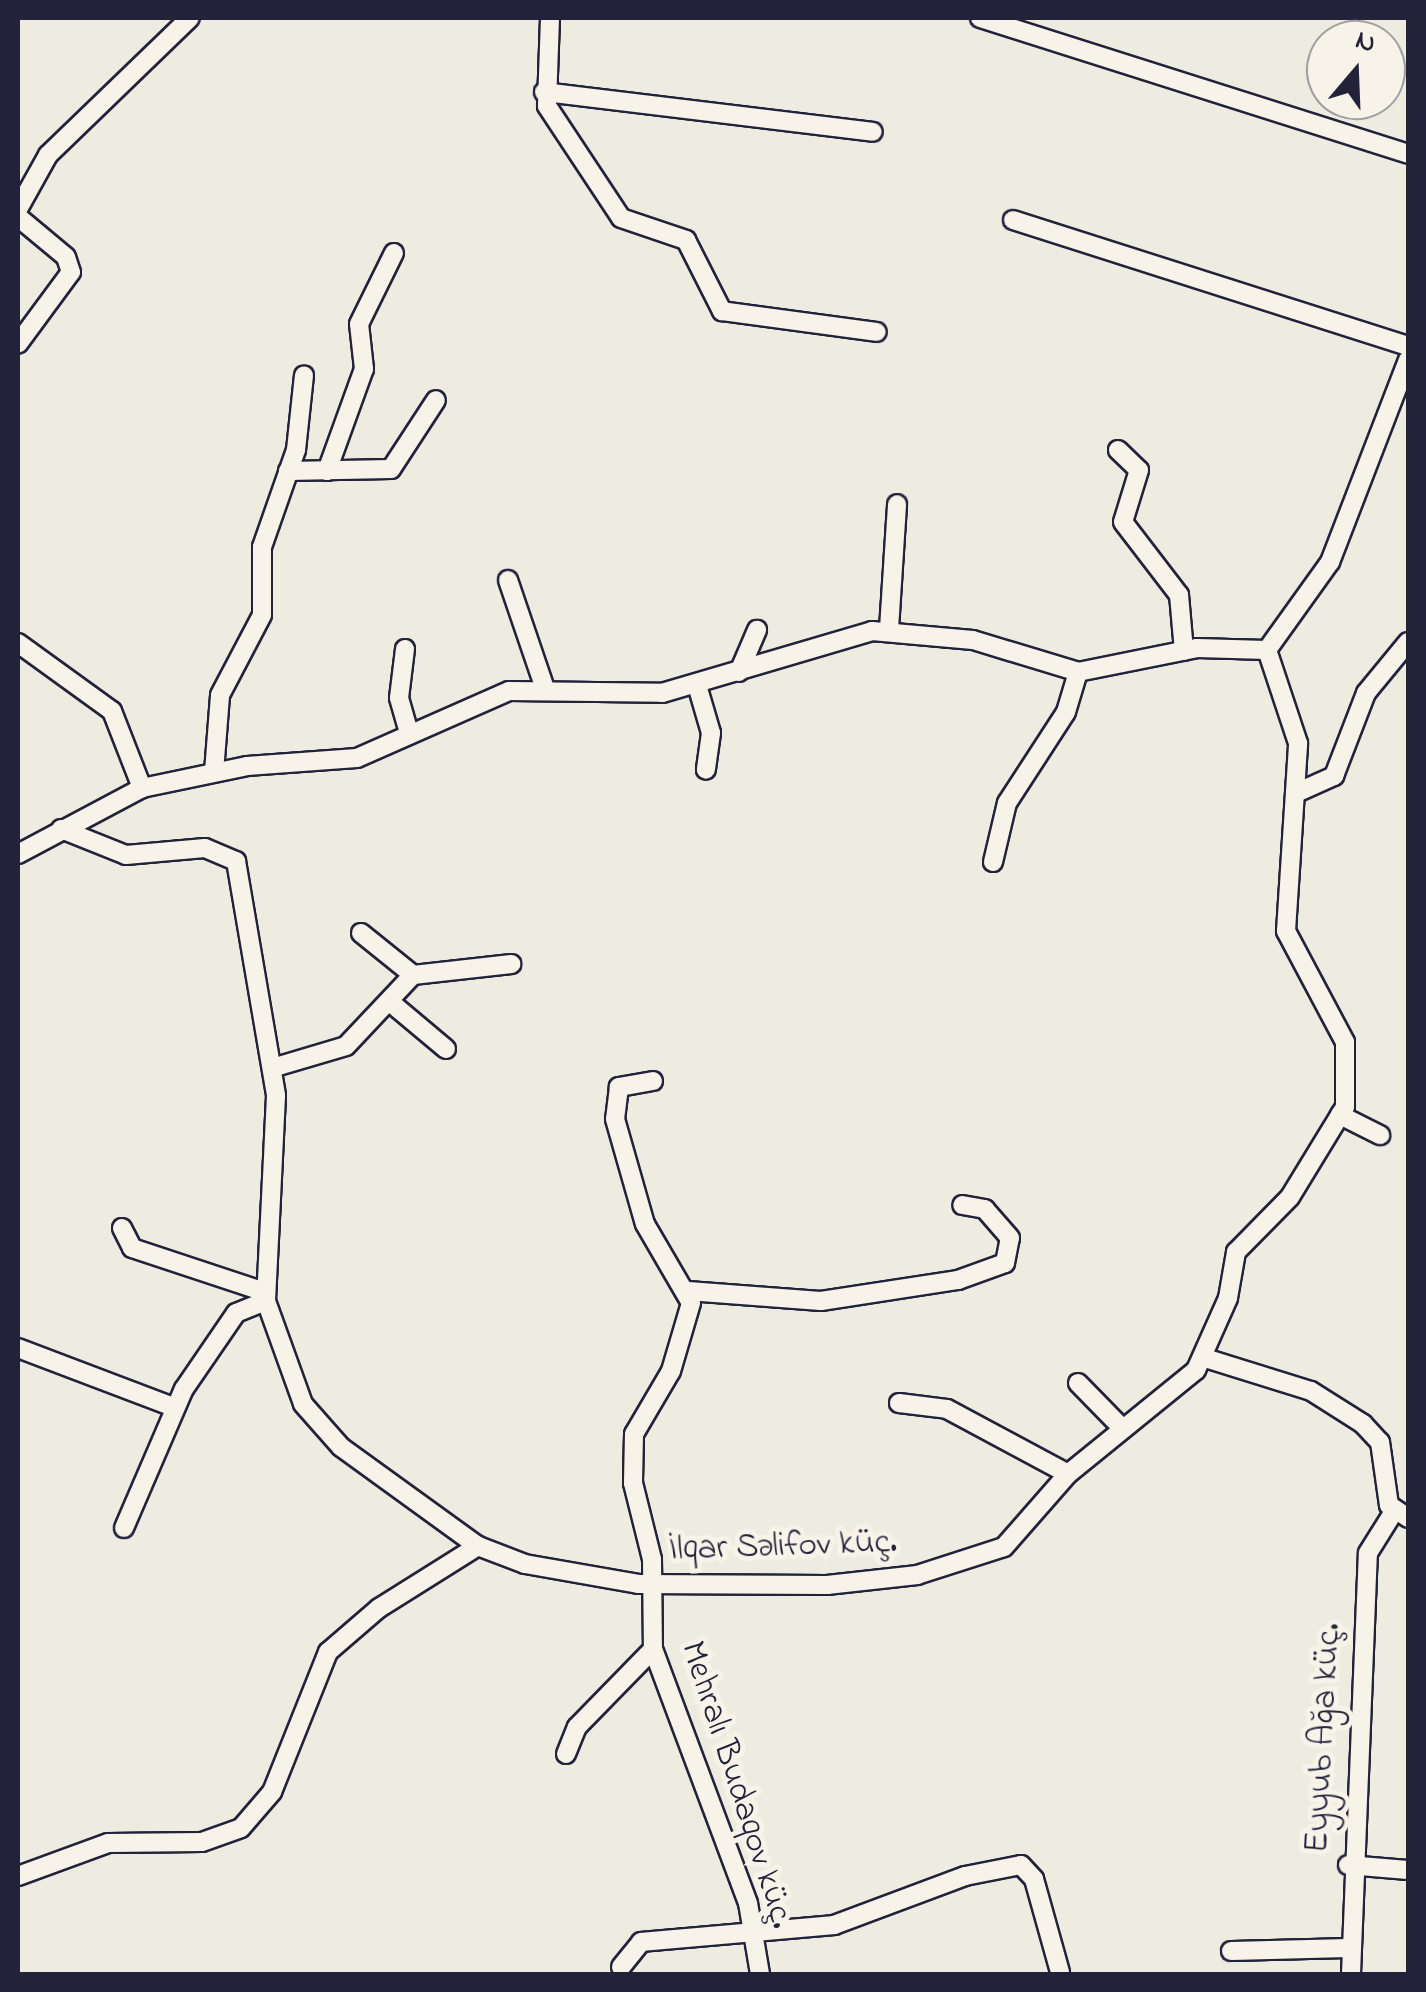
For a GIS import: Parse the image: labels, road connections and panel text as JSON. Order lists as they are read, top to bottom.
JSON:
{
  "streets": {
    "street": ["İlqar Səlifov küç.", "Eyyub Ağa küç.", "Mehralı Budaqov küç."]
  },
  "crossings": [
    ["İlqar Səlifov küç.", "Mehralı Budaqov küç."]
  ],
  "north": "top"
}
